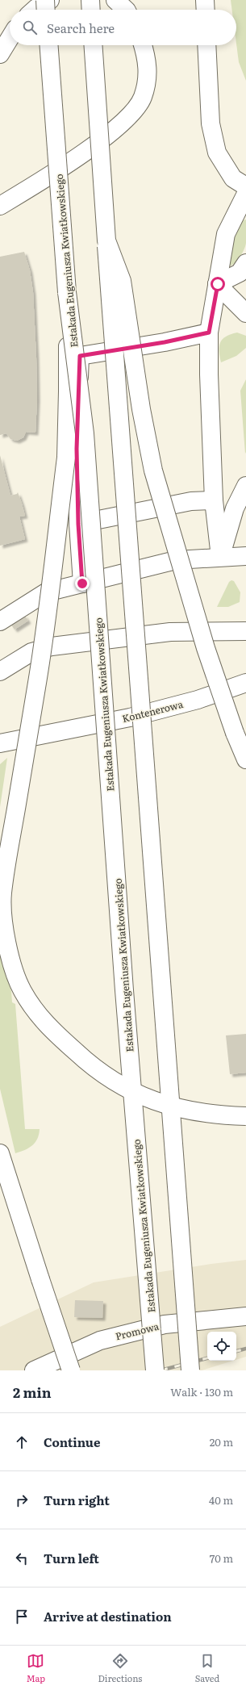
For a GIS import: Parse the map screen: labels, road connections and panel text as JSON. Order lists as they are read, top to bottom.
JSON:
{
  "streets": {
    "main road": ["Estakada Eugeniusza Kwiatkowskiego", "Kontenerowa", "Promowa"]
  },
  "page": {
    "search": "Search here",
    "heading": ["2 min", "Walk · 130 m"],
    "list": [
      ["Continue", "20 m"],
      ["Turn right", "40 m"],
      ["Turn left", "70 m"],
      "Arrive at destination"
    ],
    "nav": ["Map", "Directions", "Saved"]
  }
}
